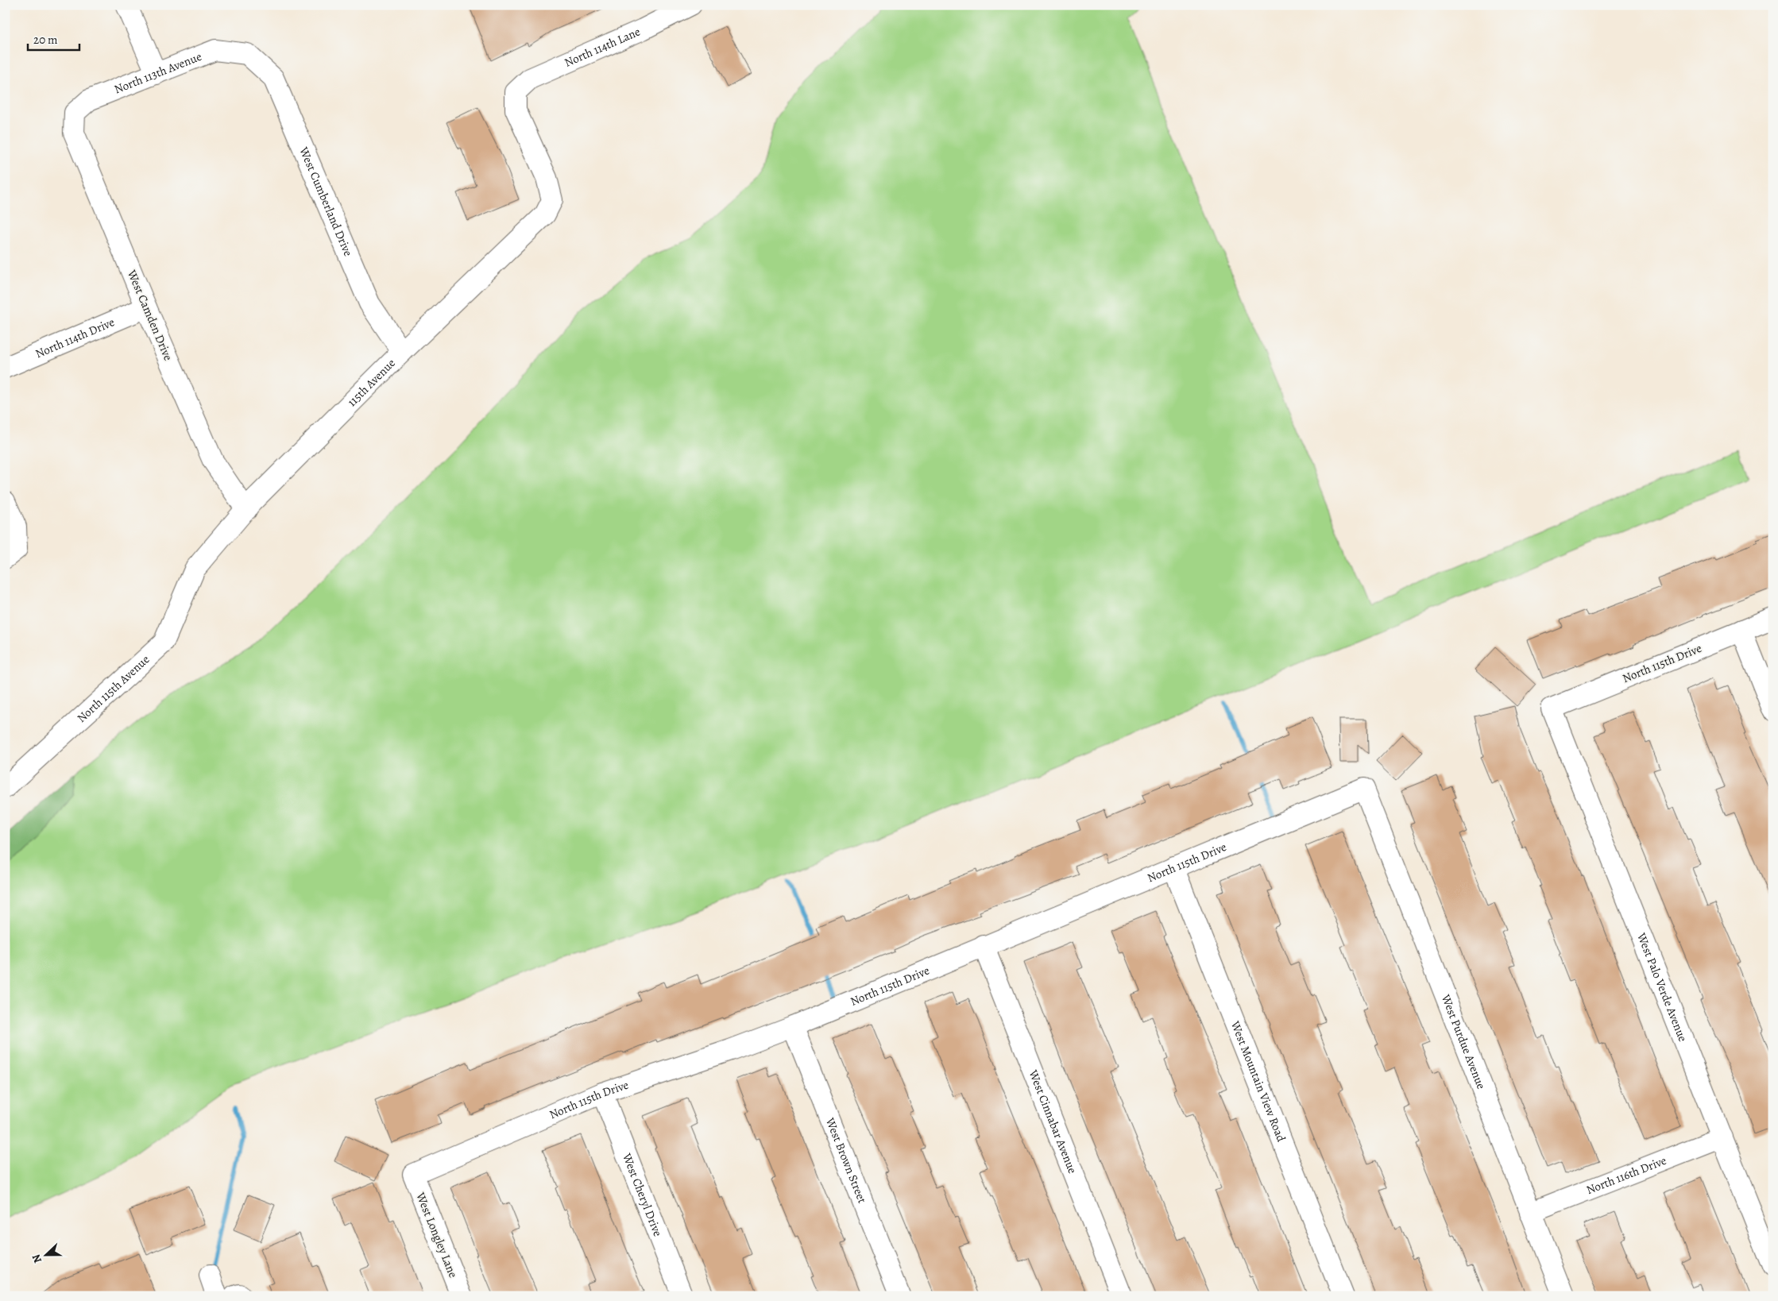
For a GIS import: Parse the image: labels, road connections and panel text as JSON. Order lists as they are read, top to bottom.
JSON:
{
  "streets": {
    "street": [
      "North 114th Lane",
      "North 113th Avenue",
      "West Cumberland Drive",
      "West Camden Drive",
      "North 114th Drive",
      "115th Avenue",
      "North 115th Drive",
      "North 115th Avenue",
      "West Palo Verde Avenue",
      "West Purdue Avenue",
      "West Mountain View Road",
      "West Cinnabar Avenue",
      "West Brown Street",
      "North 116th Drive",
      "West Cheryl Drive",
      "West Longley Lane"
    ]
  },
  "crossings": [
    ["North 114th Lane", "115th Avenue"],
    ["North 113th Avenue", "West Cumberland Drive"],
    ["North 113th Avenue", "West Camden Drive"],
    ["West Cumberland Drive", "115th Avenue"],
    ["West Camden Drive", "North 114th Drive"],
    ["West Camden Drive", "115th Avenue"],
    ["115th Avenue", "North 115th Avenue"],
    ["North 115th Drive", "West Palo Verde Avenue"],
    ["North 115th Drive", "West Purdue Avenue"],
    ["North 115th Drive", "West Mountain View Road"],
    ["North 115th Drive", "West Cinnabar Avenue"],
    ["North 115th Drive", "West Brown Street"],
    ["North 115th Drive", "West Cheryl Drive"],
    ["North 115th Drive", "West Longley Lane"],
    ["West Palo Verde Avenue", "North 116th Drive"],
    ["West Purdue Avenue", "North 116th Drive"]
  ],
  "scale_bar": "20 m",
  "north": "left"
}
